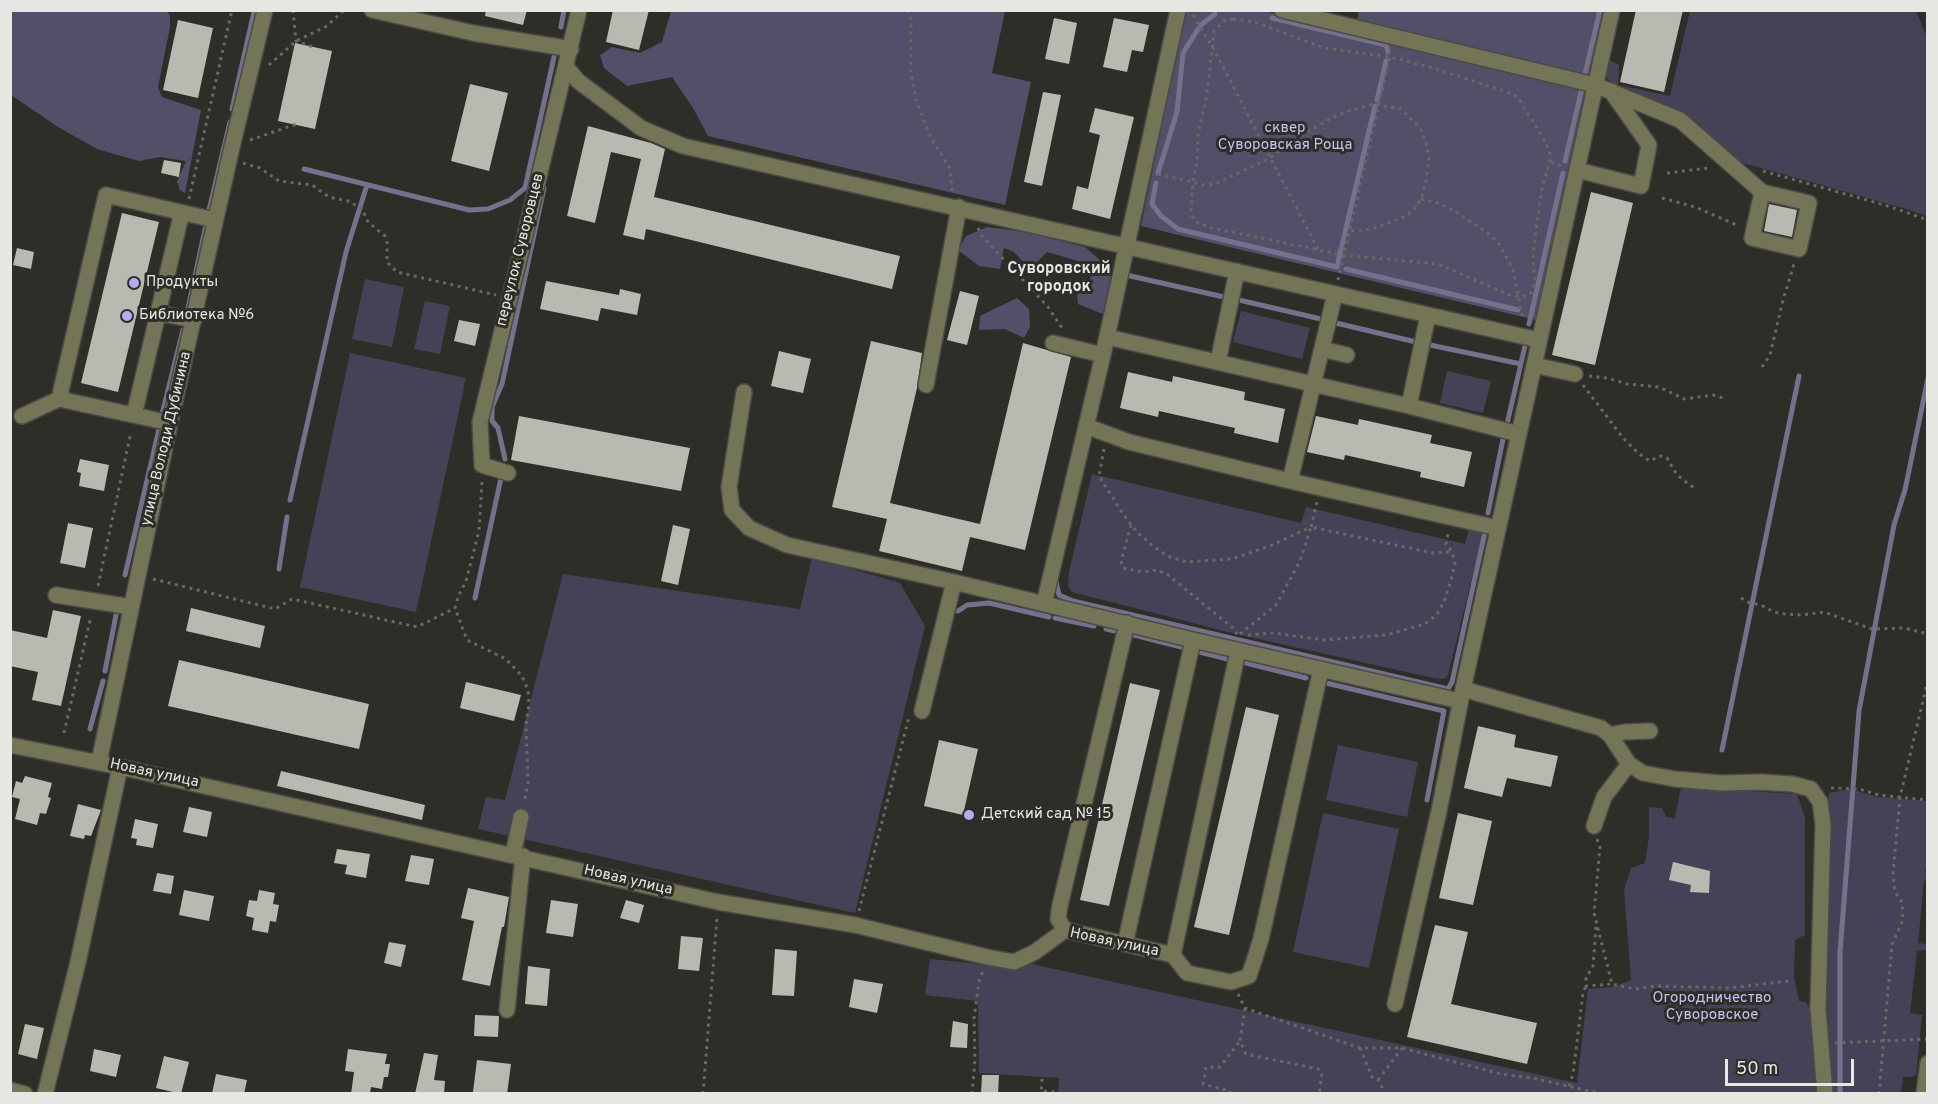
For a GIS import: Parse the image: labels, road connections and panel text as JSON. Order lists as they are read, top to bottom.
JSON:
{
  "streets": {
    "street": ["переулок Суворовцев", "улица Володи Дубинина", "Новая улица"]
  },
  "crossings": [
    ["улица Володи Дубинина", "Новая улица"]
  ],
  "districts": ["Суворовский городок"],
  "parks": ["сквер Суворовская Роща", "Огородничество Суворовское"],
  "places": ["Продукты", "Библиотека №6", "Детский сад № 15"],
  "scale_bar": "50 m"
}
